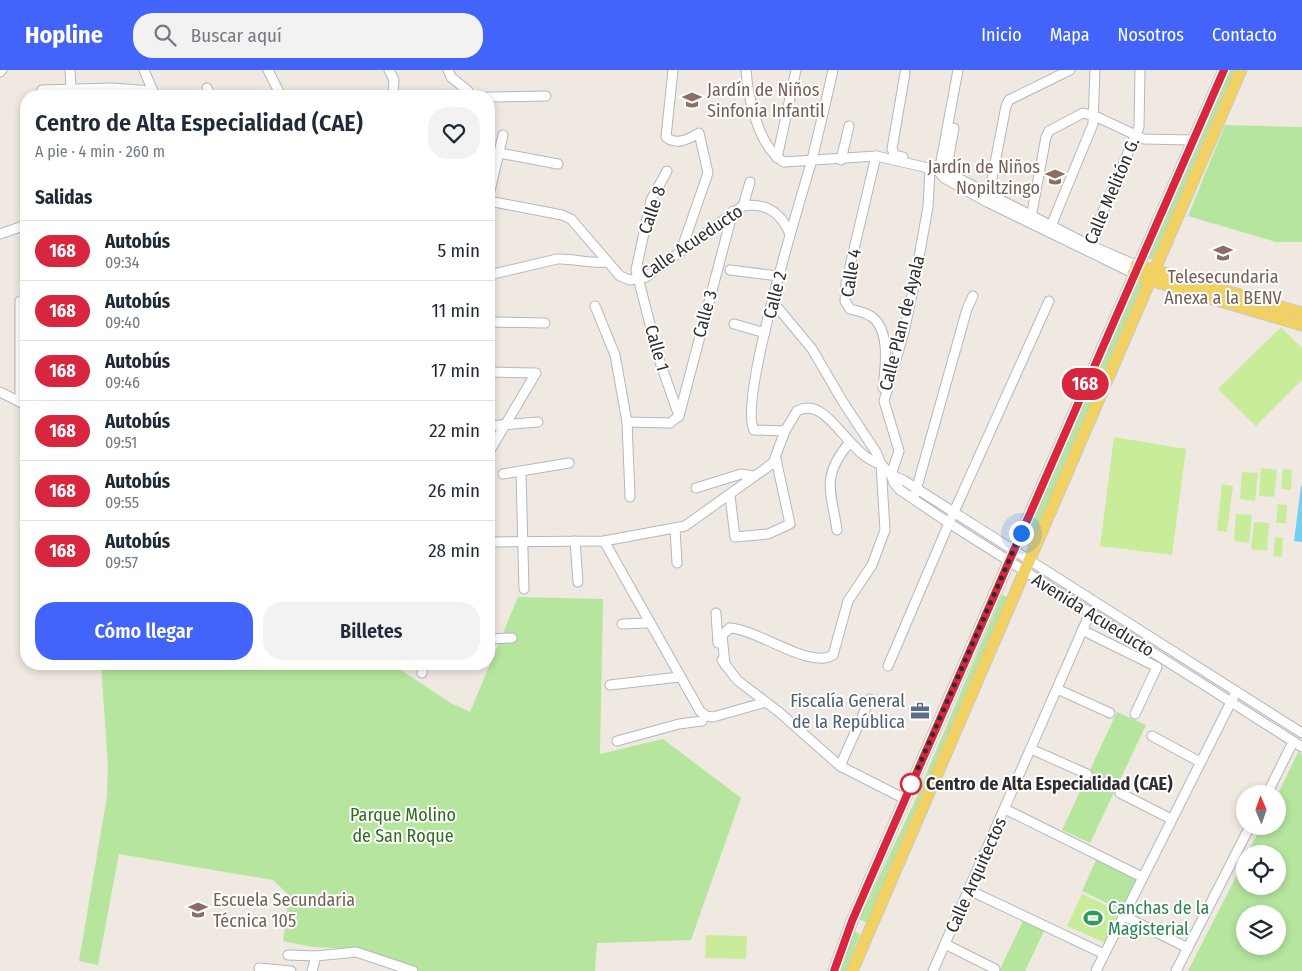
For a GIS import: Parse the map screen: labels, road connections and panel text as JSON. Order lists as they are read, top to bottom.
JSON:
{
  "streets": {
    "street": [
      "Calle Melitón G.",
      "Calle 8",
      "Calle Acueducto",
      "Calle 4",
      "Calle 2",
      "Calle 3",
      "Calle Plan de Ayala",
      "Calle 1",
      "Avenida Acueducto",
      "Calle Arquitectos"
    ]
  },
  "crossings": [
    ["Calle 8", "Calle Acueducto"],
    ["Calle 8", "Calle 1"],
    ["Calle Acueducto", "Calle 2"],
    ["Calle Acueducto", "Calle 3"],
    ["Calle Acueducto", "Calle 1"],
    ["Calle 4", "Calle Plan de Ayala"],
    ["Calle 2", "Avenida Acueducto"],
    ["Calle 3", "Calle 1"],
    ["Calle Plan de Ayala", "Avenida Acueducto"],
    ["Avenida Acueducto", "Calle Arquitectos"]
  ],
  "parks": ["Parque Molino de San Roque"],
  "places": {
    "school or university": [
      "Jardín de Niños Sinfonía Infantil",
      "Jardín de Niños Nopiltzingo",
      "Telesecundaria Anexa a la BENV",
      "Escuela Secundaria Técnica 105"
    ],
    "office": ["Fiscalía General de la República"],
    "other": ["Centro de Alta Especialidad (CAE)"],
    "sports": ["Canchas de la Magisterial"]
  },
  "lines": ["bus line 168"],
  "north": "top",
  "page": {
    "header": "Hopline",
    "search": "Buscar aquí",
    "nav": [
      "Inicio",
      "Mapa",
      "Nosotros",
      "Contacto"
    ],
    "on_map": "168",
    "heading": [
      ["Centro de Alta Especialidad (CAE)", "A pie · 4 min · 260 m"],
      "Salidas"
    ],
    "list": [
      {
        "mark": "168",
        "name": "Autobús",
        "note": "09:34",
        "value": "5 min"
      },
      {
        "mark": "168",
        "name": "Autobús",
        "note": "09:40",
        "value": "11 min"
      },
      {
        "mark": "168",
        "name": "Autobús",
        "note": "09:46",
        "value": "17 min"
      },
      {
        "mark": "168",
        "name": "Autobús",
        "note": "09:51",
        "value": "22 min"
      },
      {
        "mark": "168",
        "name": "Autobús",
        "note": "09:55",
        "value": "26 min"
      },
      {
        "mark": "168",
        "name": "Autobús",
        "note": "09:57",
        "value": "28 min"
      }
    ],
    "buttons": ["Cómo llegar", "Billetes"]
  }
}
